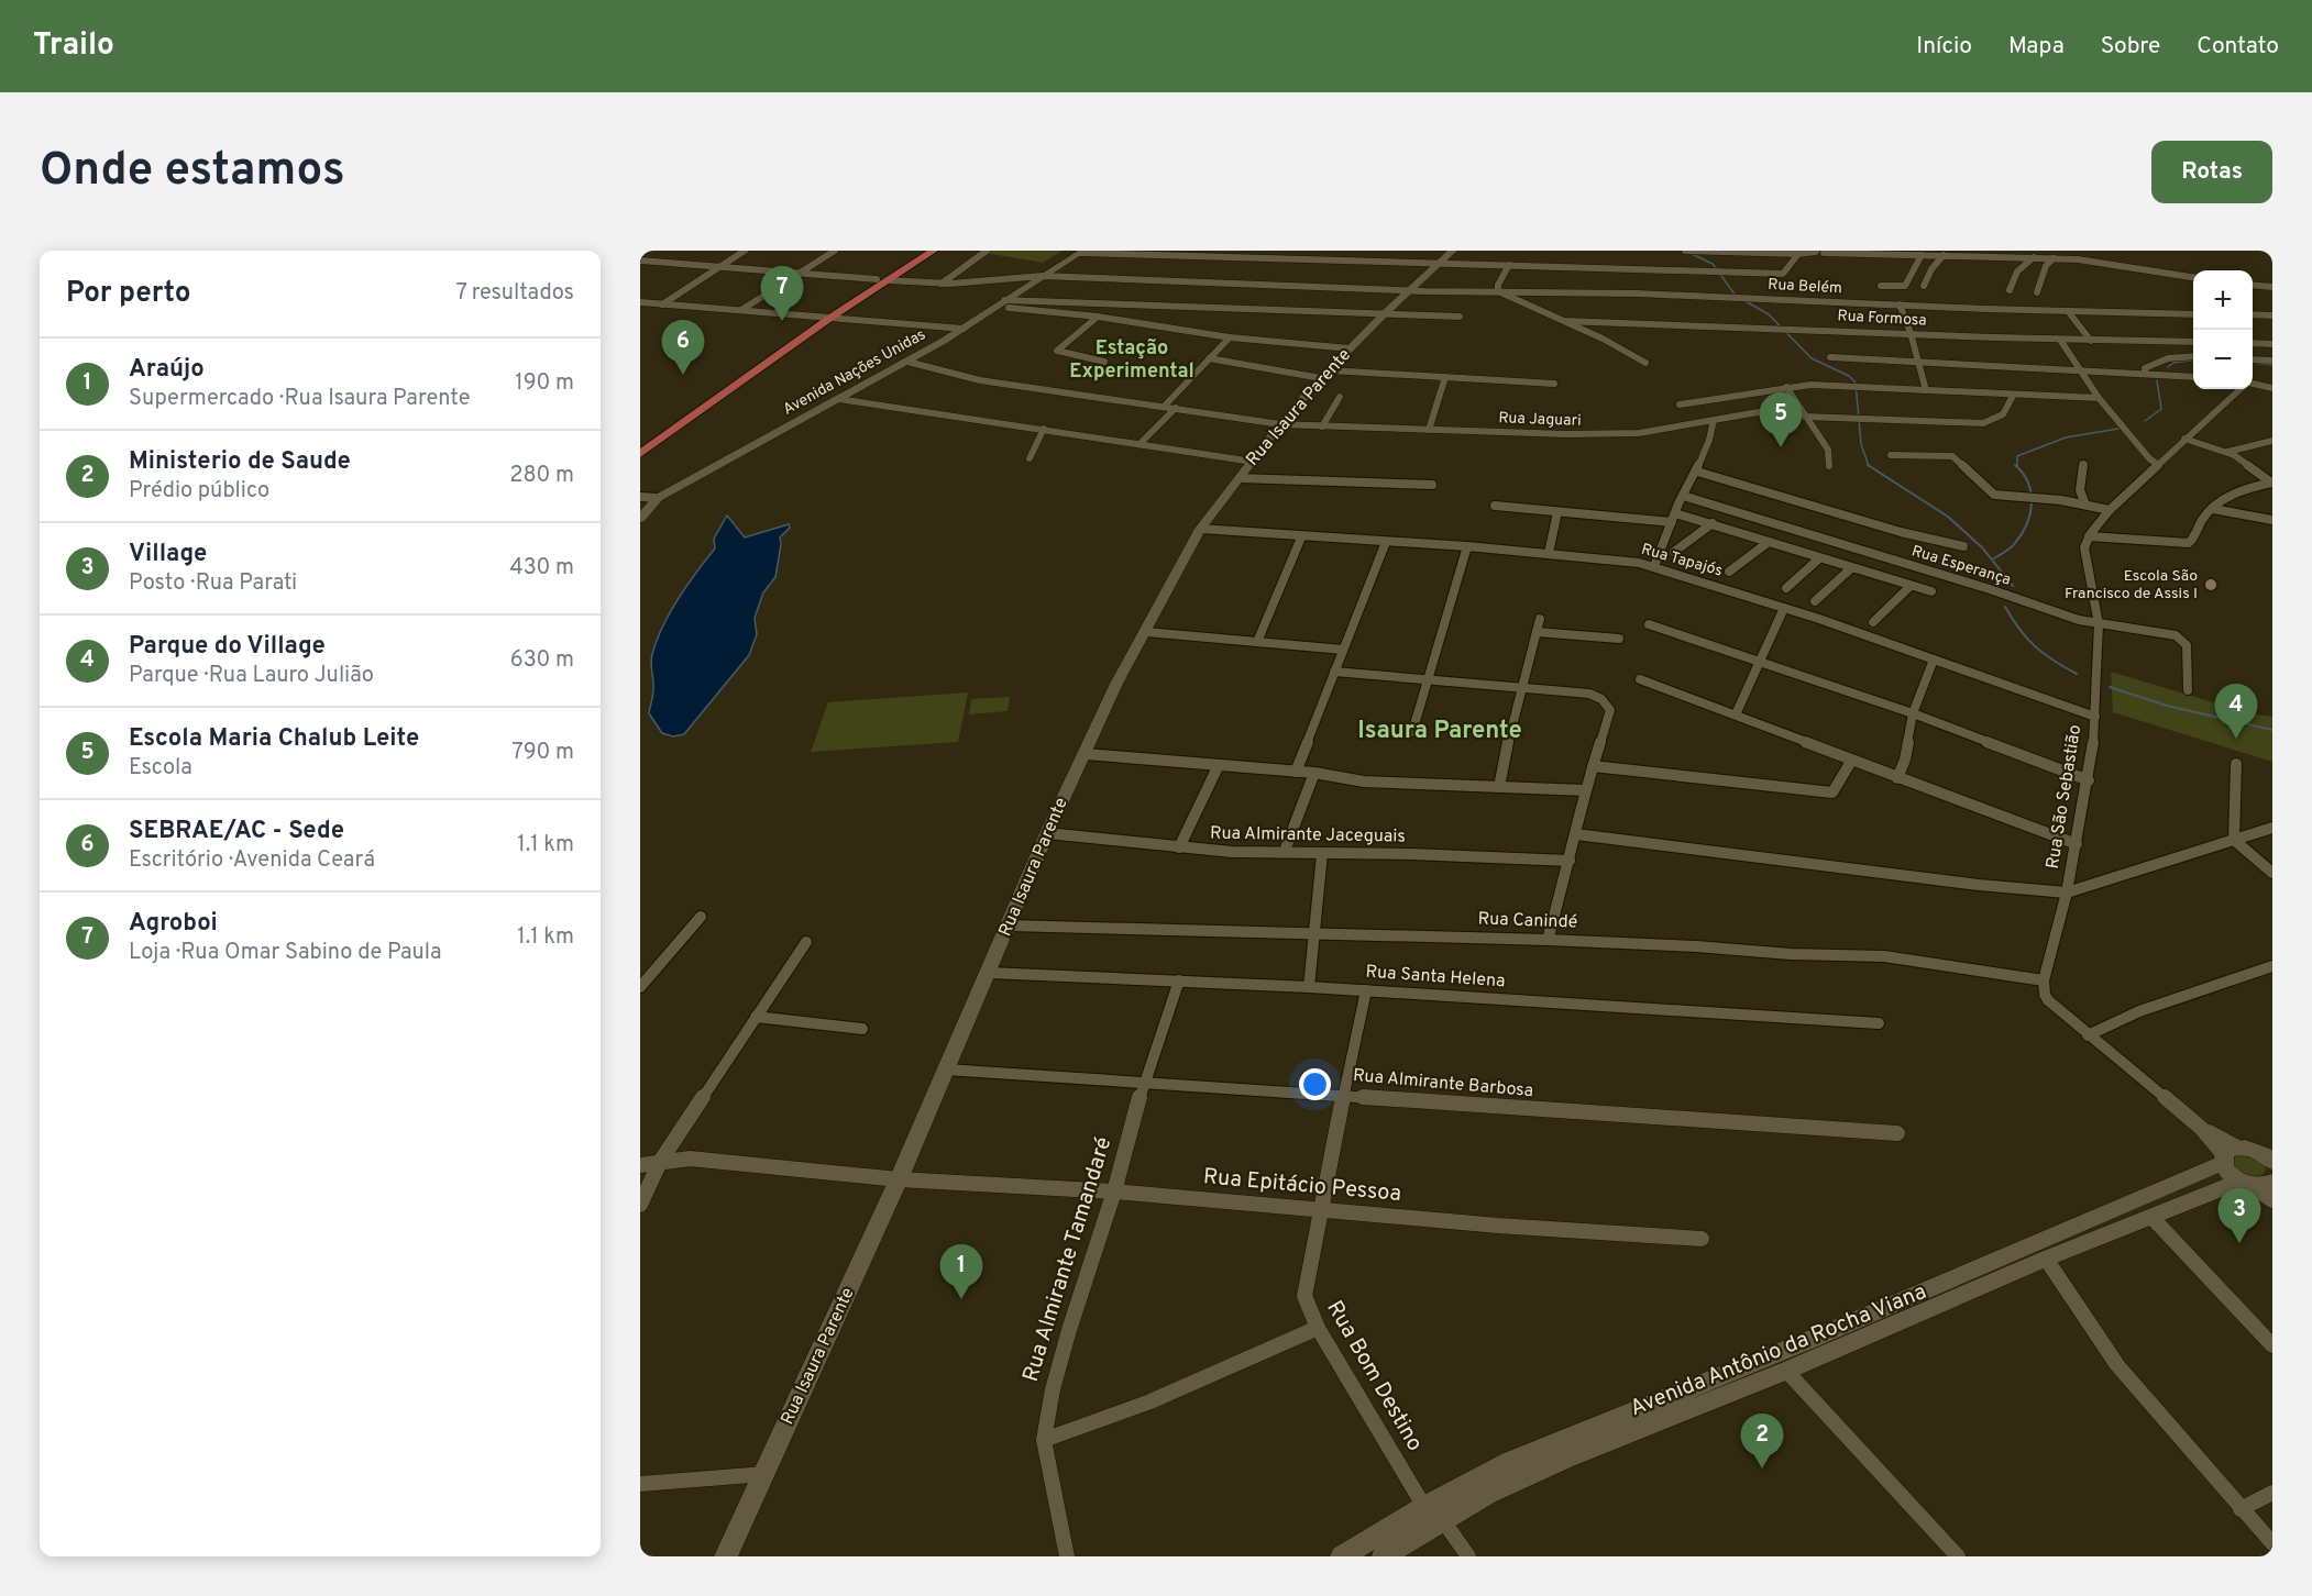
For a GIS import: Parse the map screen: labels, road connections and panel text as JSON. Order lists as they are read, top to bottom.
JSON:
{
  "streets": {
    "street": [
      "Rua Belém",
      "Rua Formosa",
      "Avenida Nações Unidas",
      "Rua Isaura Parente",
      "Rua Jaguari",
      "Rua Tapajós",
      "Rua Esperança",
      "Rua São Sebastião",
      "Rua Almirante Jaceguais",
      "Rua Canindé",
      "Rua Santa Helena",
      "Rua Almirante Barbosa",
      "Rua Epitácio Pessoa",
      "Rua Almirante Tamandaré",
      "Avenida Antônio da Rocha Viana",
      "Rua Bom Destino"
    ]
  },
  "crossings": [
    ["Rua Belém", "Avenida Nações Unidas"],
    ["Rua Belém", "Rua Isaura Parente"],
    ["Avenida Nações Unidas", "Rua Jaguari"],
    ["Rua Isaura Parente", "Rua Jaguari"],
    ["Rua Isaura Parente", "Rua Tapajós"],
    ["Rua Isaura Parente", "Rua Almirante Jaceguais"],
    ["Rua Isaura Parente", "Rua Canindé"],
    ["Rua Isaura Parente", "Rua Santa Helena"],
    ["Rua Isaura Parente", "Rua Almirante Barbosa"],
    ["Rua Isaura Parente", "Rua Epitácio Pessoa"],
    ["Rua Tapajós", "Rua São Sebastião"],
    ["Rua Esperança", "Rua São Sebastião"],
    ["Rua São Sebastião", "Rua Canindé"],
    ["Rua Santa Helena", "Rua Almirante Tamandaré"],
    ["Rua Santa Helena", "Rua Bom Destino"],
    ["Rua Almirante Barbosa", "Rua Almirante Tamandaré"],
    ["Rua Almirante Barbosa", "Rua Bom Destino"],
    ["Rua Epitácio Pessoa", "Rua Almirante Tamandaré"],
    ["Rua Epitácio Pessoa", "Rua Bom Destino"],
    ["Avenida Antônio da Rocha Viana", "Rua Bom Destino"]
  ],
  "districts": ["Estação Experimental", "Isaura Parente"],
  "places": ["Escola São Francisco de Assis I"],
  "page": {
    "header": "Trailo",
    "nav": [
      "Início",
      "Mapa",
      "Sobre",
      "Contato"
    ],
    "buttons": "Rotas",
    "title": "Onde estamos",
    "heading": ["Por perto", "7 resultados"],
    "pins": [
      "7",
      "6",
      "5",
      "4",
      "3",
      "1",
      "2"
    ],
    "map_buttons": ["+", "−"],
    "list": [
      {
        "mark": "1",
        "name": "Araújo",
        "note": "Supermercado · Rua Isaura Parente",
        "value": "190 m"
      },
      {
        "mark": "2",
        "name": "Ministerio de Saude",
        "note": "Prédio público",
        "value": "280 m"
      },
      {
        "mark": "3",
        "name": "Village",
        "note": "Posto · Rua Parati",
        "value": "430 m"
      },
      {
        "mark": "4",
        "name": "Parque do Village",
        "note": "Parque · Rua Lauro Julião",
        "value": "630 m"
      },
      {
        "mark": "5",
        "name": "Escola Maria Chalub Leite",
        "note": "Escola",
        "value": "790 m"
      },
      {
        "mark": "6",
        "name": "SEBRAE/AC - Sede",
        "note": "Escritório · Avenida Ceará",
        "value": "1.1 km"
      },
      {
        "mark": "7",
        "name": "Agroboi",
        "note": "Loja · Rua Omar Sabino de Paula",
        "value": "1.1 km"
      }
    ]
  }
}
